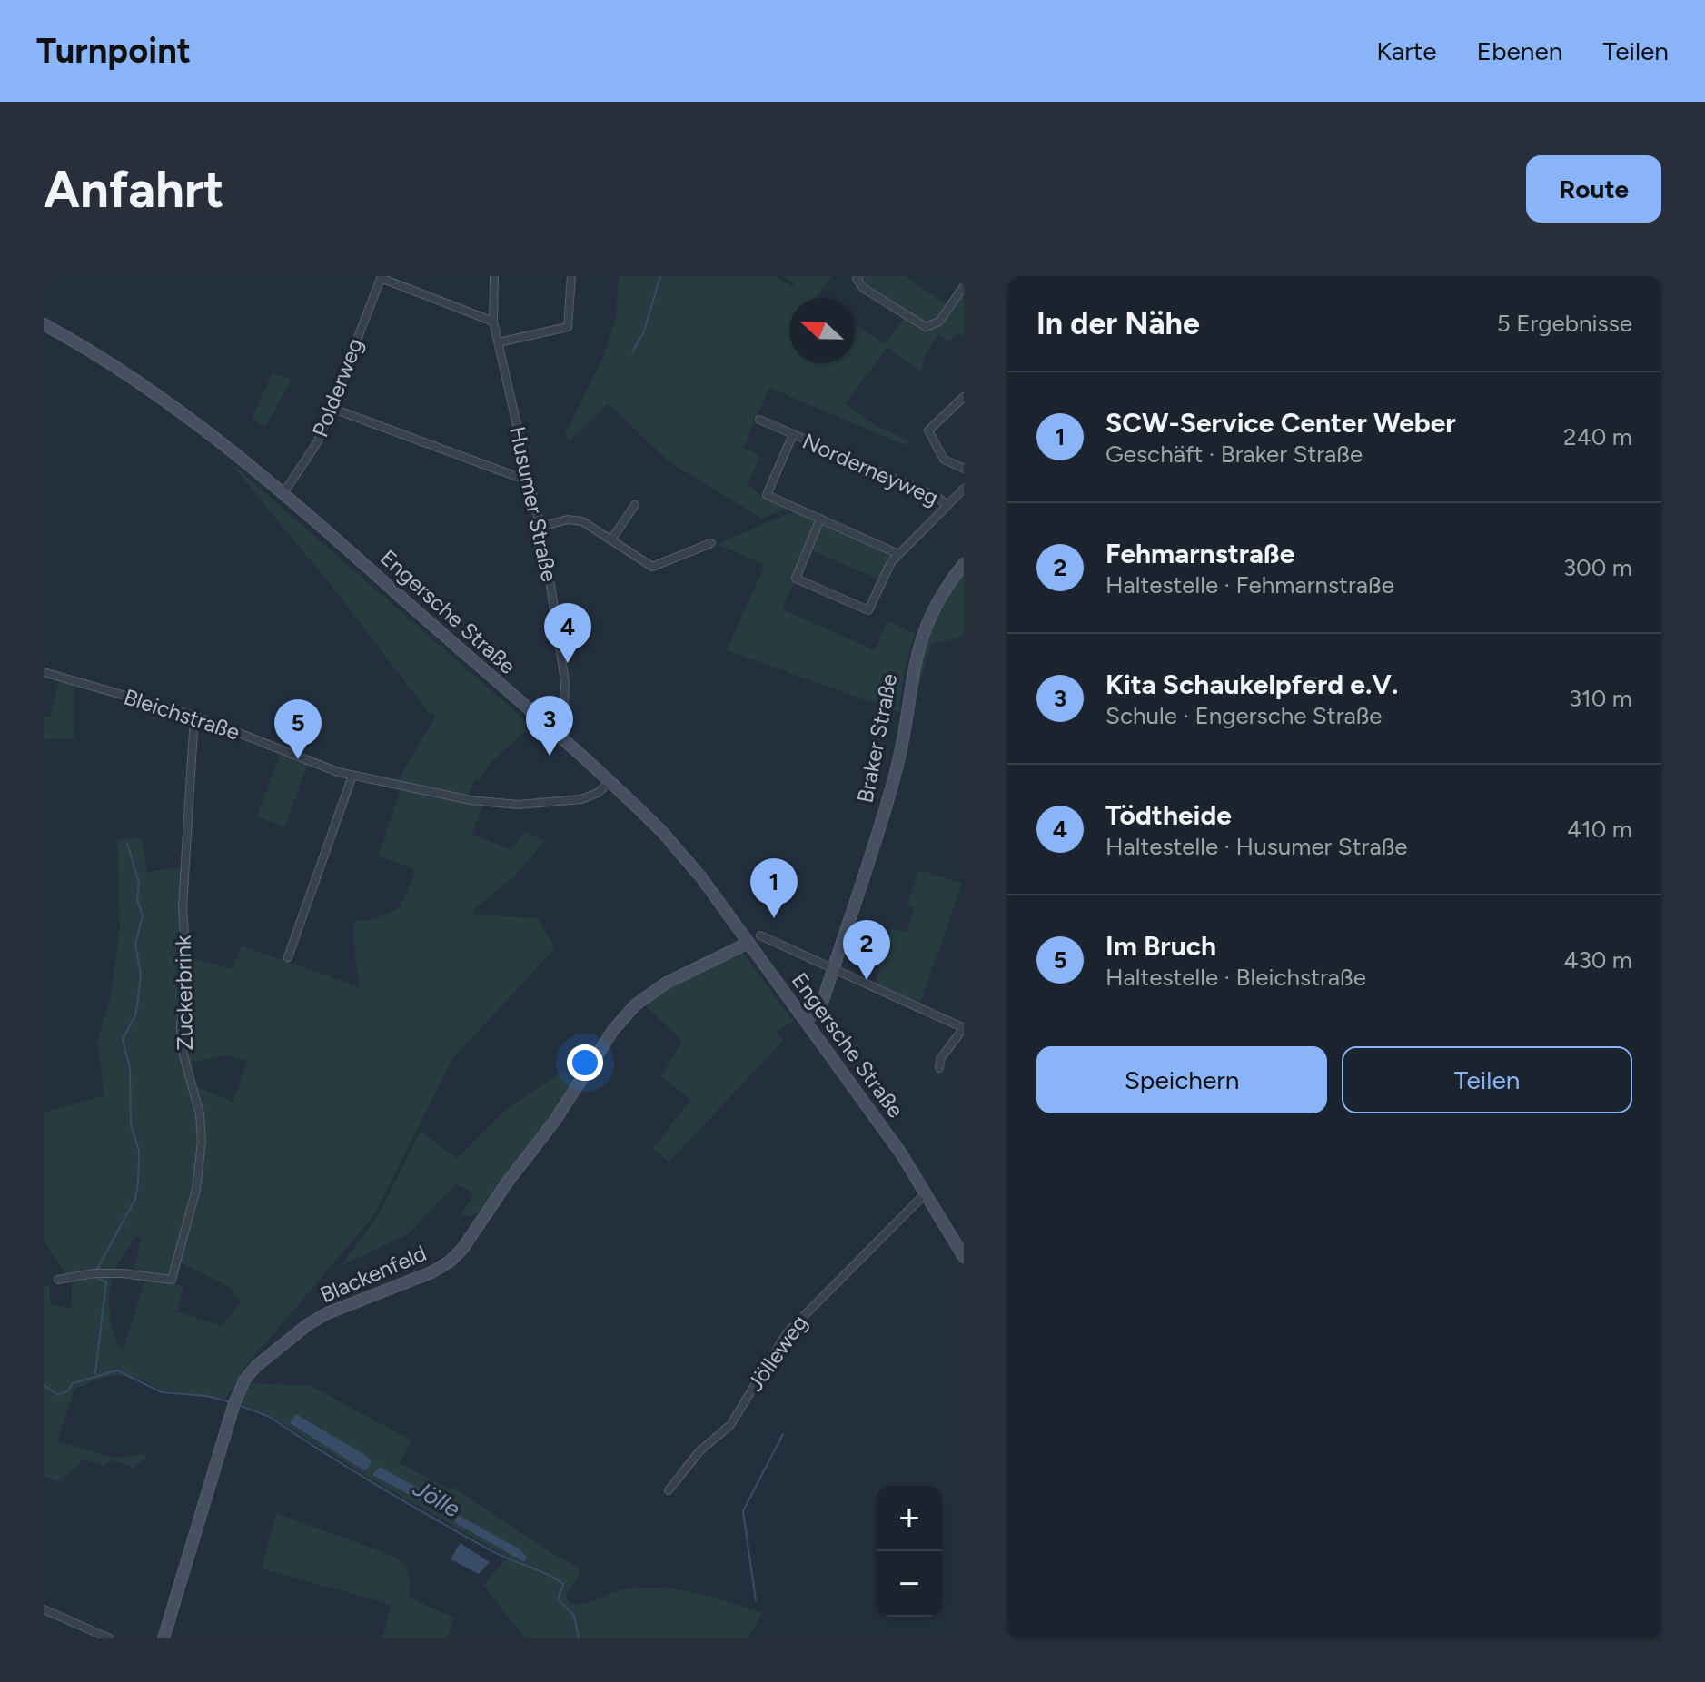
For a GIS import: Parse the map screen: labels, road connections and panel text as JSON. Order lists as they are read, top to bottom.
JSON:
{
  "streets": {
    "main road": ["Engersche Straße", "Braker Straße", "Blackenfeld"],
    "street": [
      "Polderweg",
      "Norderneyweg",
      "Husumer Straße",
      "Bleichstraße",
      "Zuckerbrink",
      "Jölleweg"
    ]
  },
  "crossings": [
    ["Polderweg", "Engersche Straße"],
    ["Husumer Straße", "Engersche Straße"],
    ["Engersche Straße", "Bleichstraße"],
    ["Engersche Straße", "Braker Straße"],
    ["Engersche Straße", "Blackenfeld"],
    ["Engersche Straße", "Jölleweg"],
    ["Bleichstraße", "Zuckerbrink"]
  ],
  "water": ["Jölle"],
  "north": "left",
  "page": {
    "header": "Turnpoint",
    "nav": ["Karte", "Ebenen", "Teilen"],
    "buttons": [
      "Route",
      ["Speichern", "Teilen"]
    ],
    "title": "Anfahrt",
    "heading": ["In der Nähe", "5 Ergebnisse"],
    "list": [
      {
        "mark": "1",
        "name": "SCW-Service Center Weber",
        "note": "Geschäft · Braker Straße",
        "value": "240 m"
      },
      {
        "mark": "2",
        "name": "Fehmarnstraße",
        "note": "Haltestelle · Fehmarnstraße",
        "value": "300 m"
      },
      {
        "mark": "3",
        "name": "Kita Schaukelpferd e.V.",
        "note": "Schule · Engersche Straße",
        "value": "310 m"
      },
      {
        "mark": "4",
        "name": "Tödtheide",
        "note": "Haltestelle · Husumer Straße",
        "value": "410 m"
      },
      {
        "mark": "5",
        "name": "Im Bruch",
        "note": "Haltestelle · Bleichstraße",
        "value": "430 m"
      }
    ],
    "pins": [
      "4",
      "3",
      "5",
      "1",
      "2"
    ],
    "map_buttons": ["+", "−"]
  }
}
